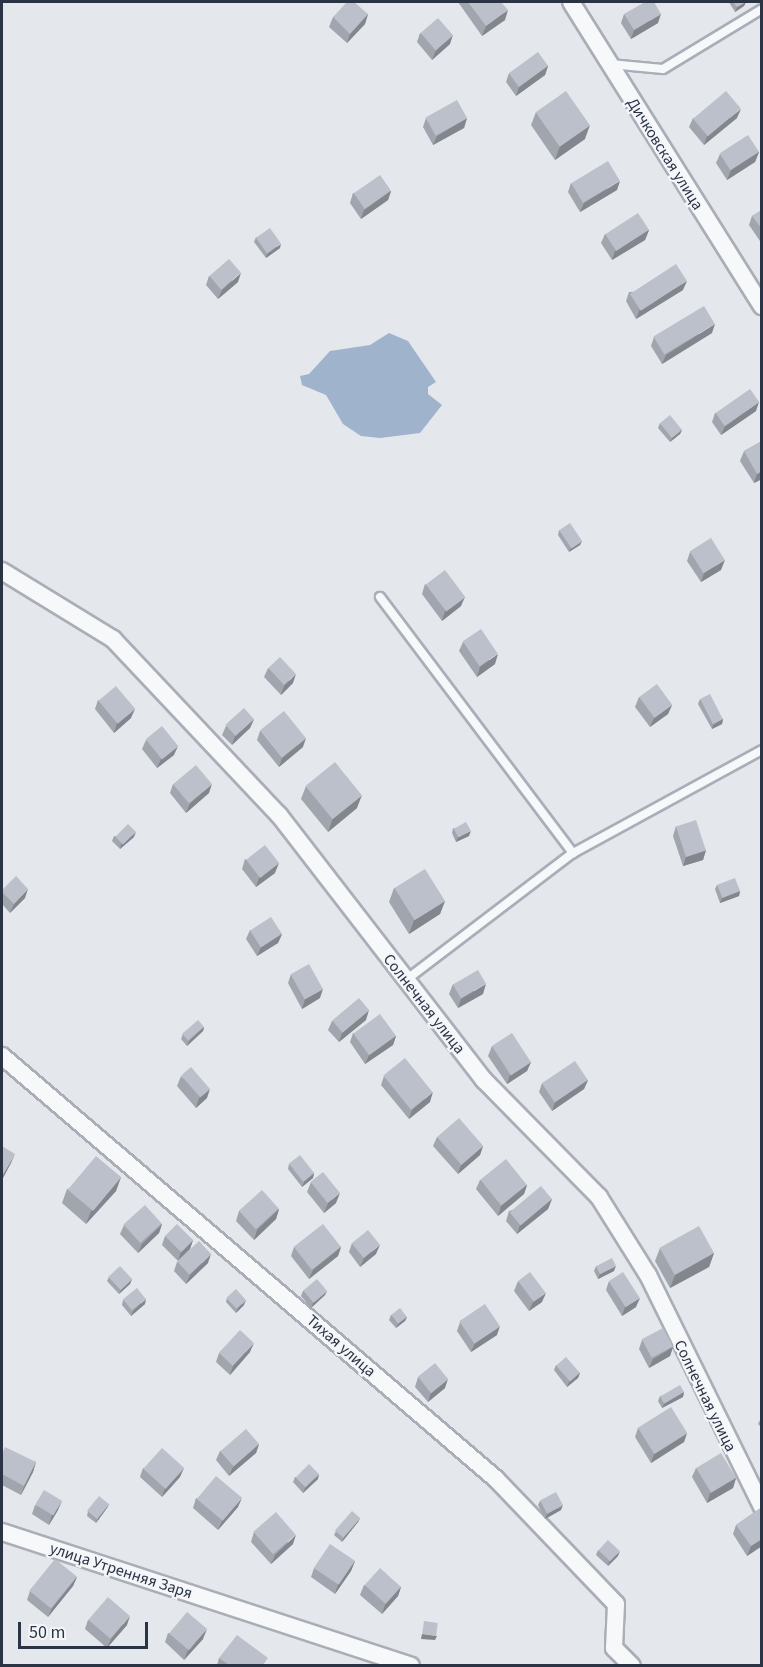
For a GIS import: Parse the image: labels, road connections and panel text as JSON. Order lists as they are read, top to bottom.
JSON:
{
  "streets": {
    "street": [
      "Дичковская улица",
      "Солнечная улица",
      "Тихая улица",
      "улица Утренняя Заря"
    ]
  },
  "scale_bar": "50 m"
}
